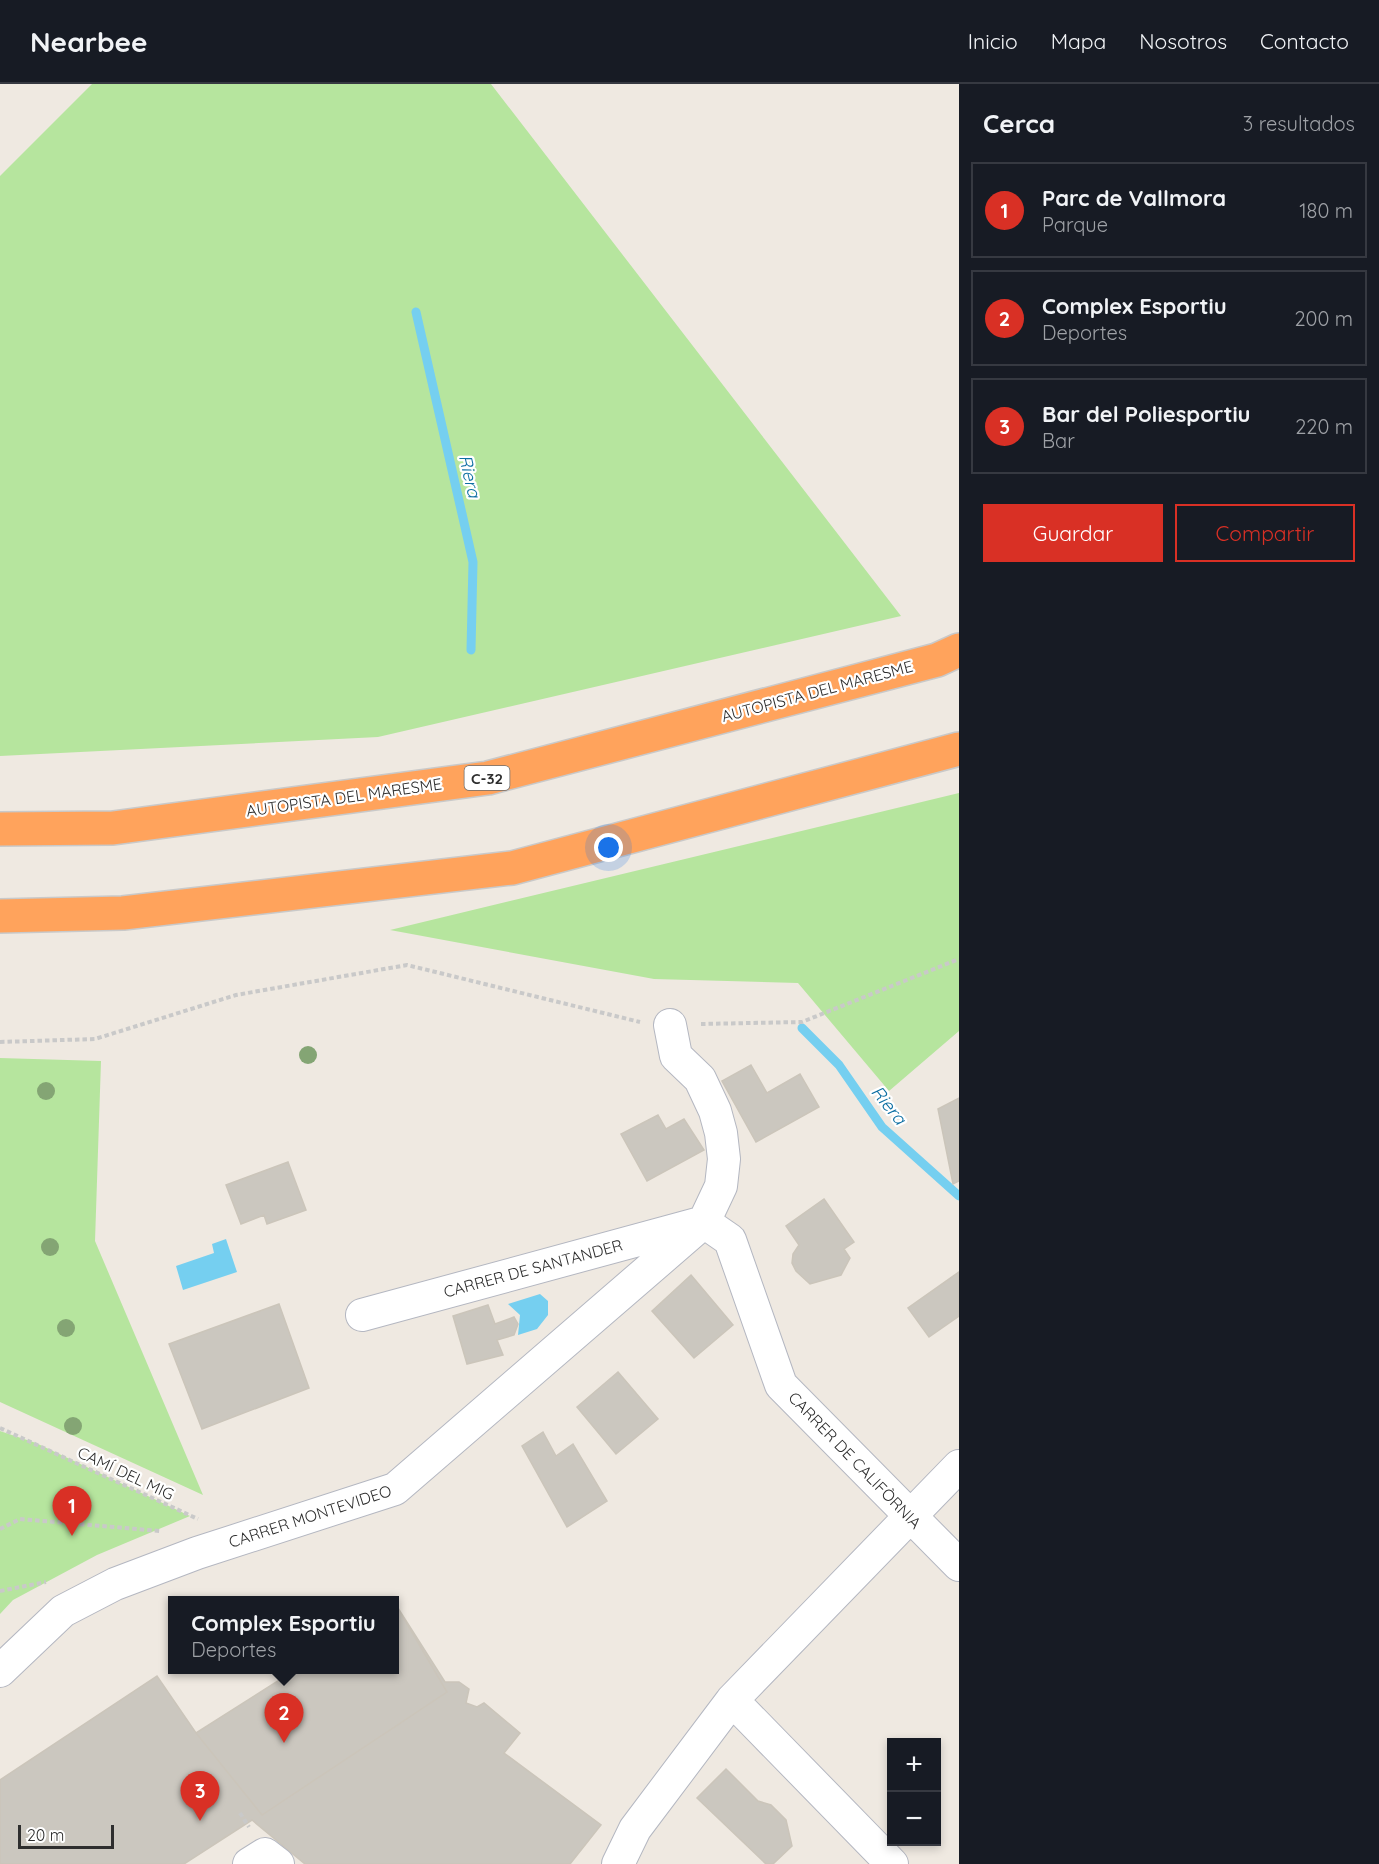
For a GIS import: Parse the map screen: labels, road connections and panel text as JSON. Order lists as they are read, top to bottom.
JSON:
{
  "streets": {
    "highway": ["AUTOPISTA DEL MARESME", "C-32"],
    "street": ["CARRER DE SANTANDER", "CARRER DE CALIFÒRNIA", "CARRER MONTEVIDEO"],
    "path": ["CAMÍ DEL MIG"]
  },
  "crossings": [
    ["CARRER DE SANTANDER", "CARRER DE CALIFÒRNIA"],
    ["CARRER DE SANTANDER", "CARRER MONTEVIDEO"],
    ["CARRER DE CALIFÒRNIA", "CARRER MONTEVIDEO"],
    ["CAMÍ DEL MIG", "CARRER MONTEVIDEO"]
  ],
  "water": ["Riera"],
  "scale_bar": "20 m",
  "page": {
    "header": "Nearbee",
    "nav": [
      "Inicio",
      "Mapa",
      "Nosotros",
      "Contacto"
    ],
    "heading": ["Cerca", "3 resultados"],
    "list": [
      {
        "mark": "1",
        "name": "Parc de Vallmora",
        "note": "Parque",
        "value": "180 m"
      },
      {
        "mark": "2",
        "name": "Complex Esportiu",
        "note": "Deportes",
        "value": "200 m"
      },
      {
        "mark": "3",
        "name": "Bar del Poliesportiu",
        "note": "Bar",
        "value": "220 m"
      }
    ],
    "buttons": ["Guardar", "Compartir"],
    "pins": ["1", "2", "3"],
    "popup": ["Complex Esportiu", "Deportes"],
    "map_buttons": ["+", "−"],
    "scale": "20 m"
  }
}
